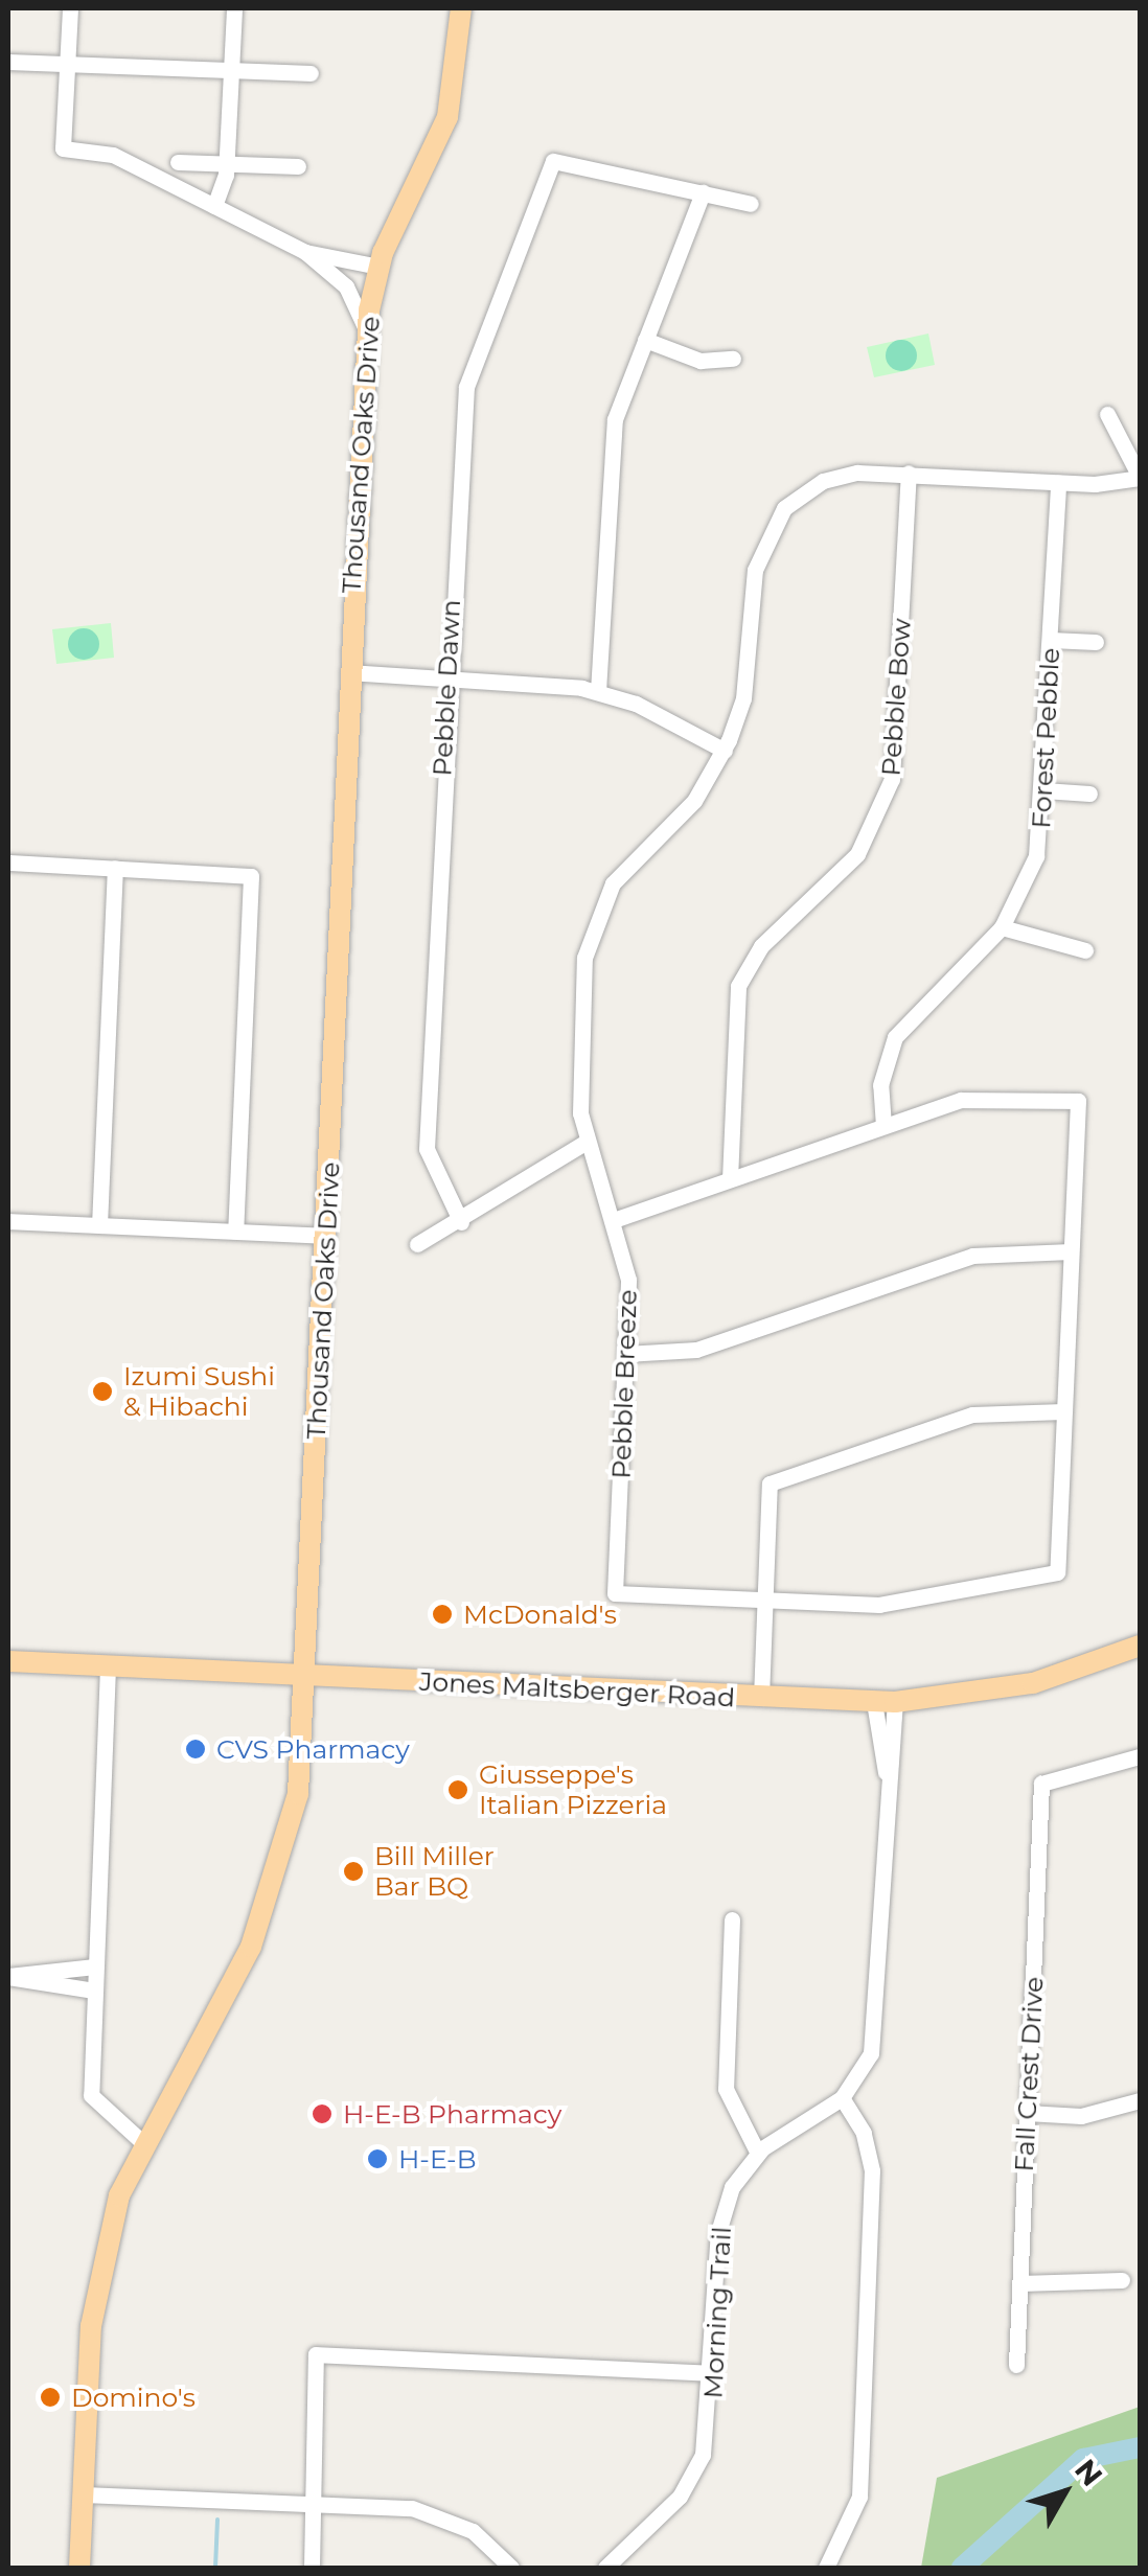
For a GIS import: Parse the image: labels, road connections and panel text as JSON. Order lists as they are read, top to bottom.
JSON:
{
  "streets": {
    "main road": ["Thousand Oaks Drive", "Jones Maltsberger Road"],
    "street": [
      "Pebble Dawn",
      "Pebble Bow",
      "Forest Pebble",
      "Pebble Breeze",
      "Fall Crest Drive",
      "Morning Trail"
    ]
  },
  "crossings": [
    ["Thousand Oaks Drive", "Jones Maltsberger Road"],
    ["Pebble Bow", "Pebble Breeze"],
    ["Jones Maltsberger Road", "Morning Trail"]
  ],
  "places": [
    "Izumi Sushi & Hibachi",
    "McDonald's",
    "CVS Pharmacy",
    "Giusseppe's Italian Pizzeria",
    "Bill Miller Bar BQ",
    "H-E-B Pharmacy",
    "H-E-B",
    "Domino's"
  ],
  "north": "top right"
}
